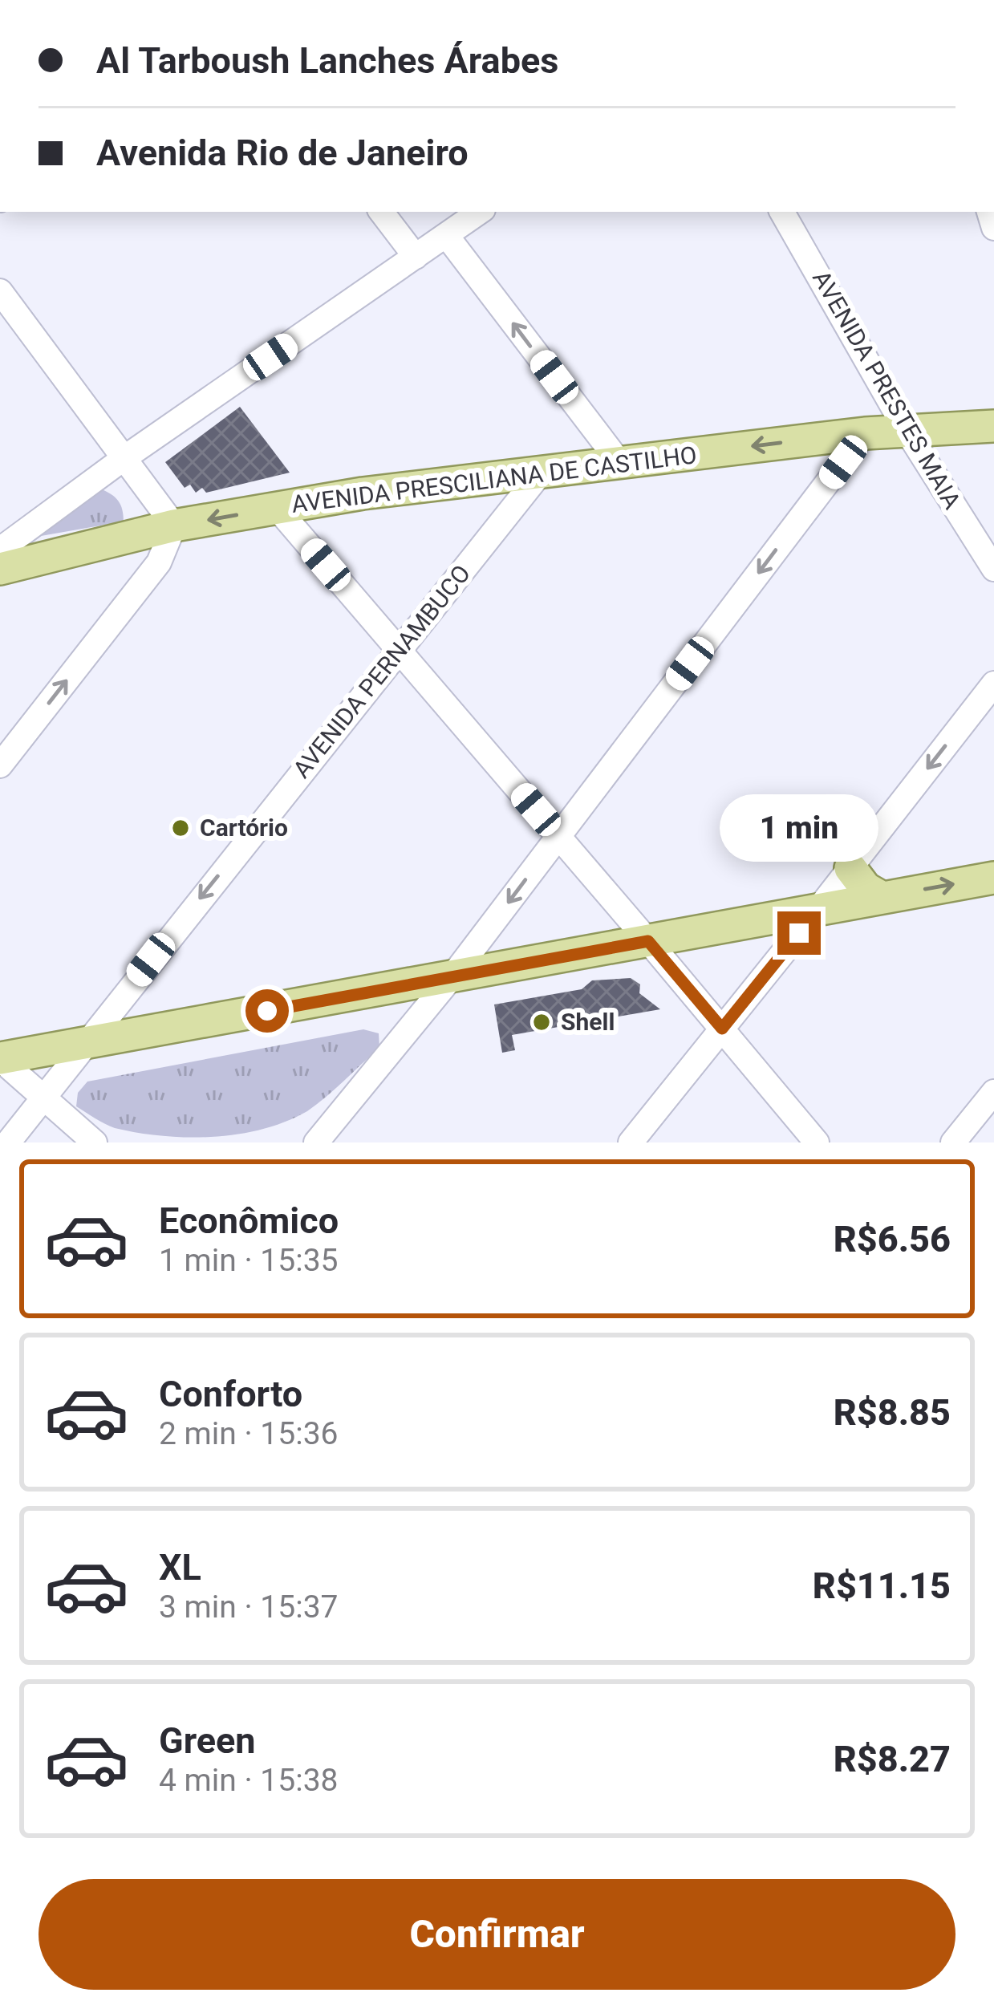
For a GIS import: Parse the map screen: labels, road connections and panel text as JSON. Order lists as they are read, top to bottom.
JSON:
{
  "streets": {
    "main road": ["AVENIDA PRESCILIANA DE CASTILHO"],
    "street": ["AVENIDA PRESTES MAIA", "AVENIDA PERNAMBUCO"]
  },
  "crossings": [
    ["AVENIDA PRESTES MAIA", "AVENIDA PRESCILIANA DE CASTILHO"],
    ["AVENIDA PRESCILIANA DE CASTILHO", "AVENIDA PERNAMBUCO"]
  ],
  "one_way": ["AVENIDA PERNAMBUCO"],
  "places": ["Cartório", "Shell"],
  "page": {
    "banner": ["Al Tarboush Lanches Árabes", "Avenida Rio de Janeiro"],
    "bubble": "1 min",
    "list": [
      {
        "name": "Econômico",
        "note": "1 min · 15:35",
        "value": "R$6.56"
      },
      {
        "name": "Conforto",
        "note": "2 min · 15:36",
        "value": "R$8.85"
      },
      {
        "name": "XL",
        "note": "3 min · 15:37",
        "value": "R$11.15"
      },
      {
        "name": "Green",
        "note": "4 min · 15:38",
        "value": "R$8.27"
      }
    ],
    "buttons": "Confirmar"
  }
}
